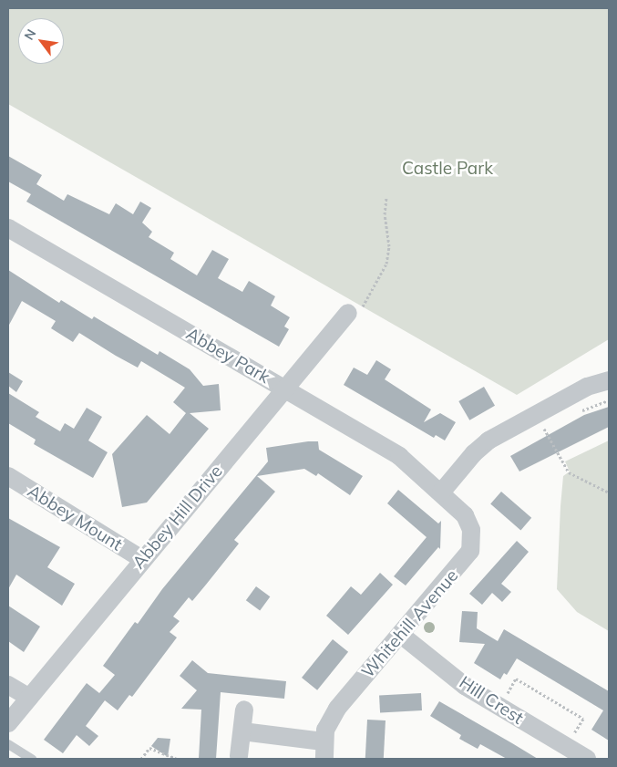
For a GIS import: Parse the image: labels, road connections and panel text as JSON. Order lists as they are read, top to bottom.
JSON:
{
  "streets": {
    "street": [
      "Abbey Park",
      "Abbey Hill Drive",
      "Abbey Mount",
      "Whitehill Avenue",
      "Hill Crest"
    ]
  },
  "crossings": [
    ["Abbey Park", "Abbey Hill Drive"],
    ["Abbey Park", "Whitehill Avenue"],
    ["Abbey Hill Drive", "Abbey Mount"],
    ["Whitehill Avenue", "Hill Crest"]
  ],
  "parks": ["Castle Park"],
  "north": "top left"
}
